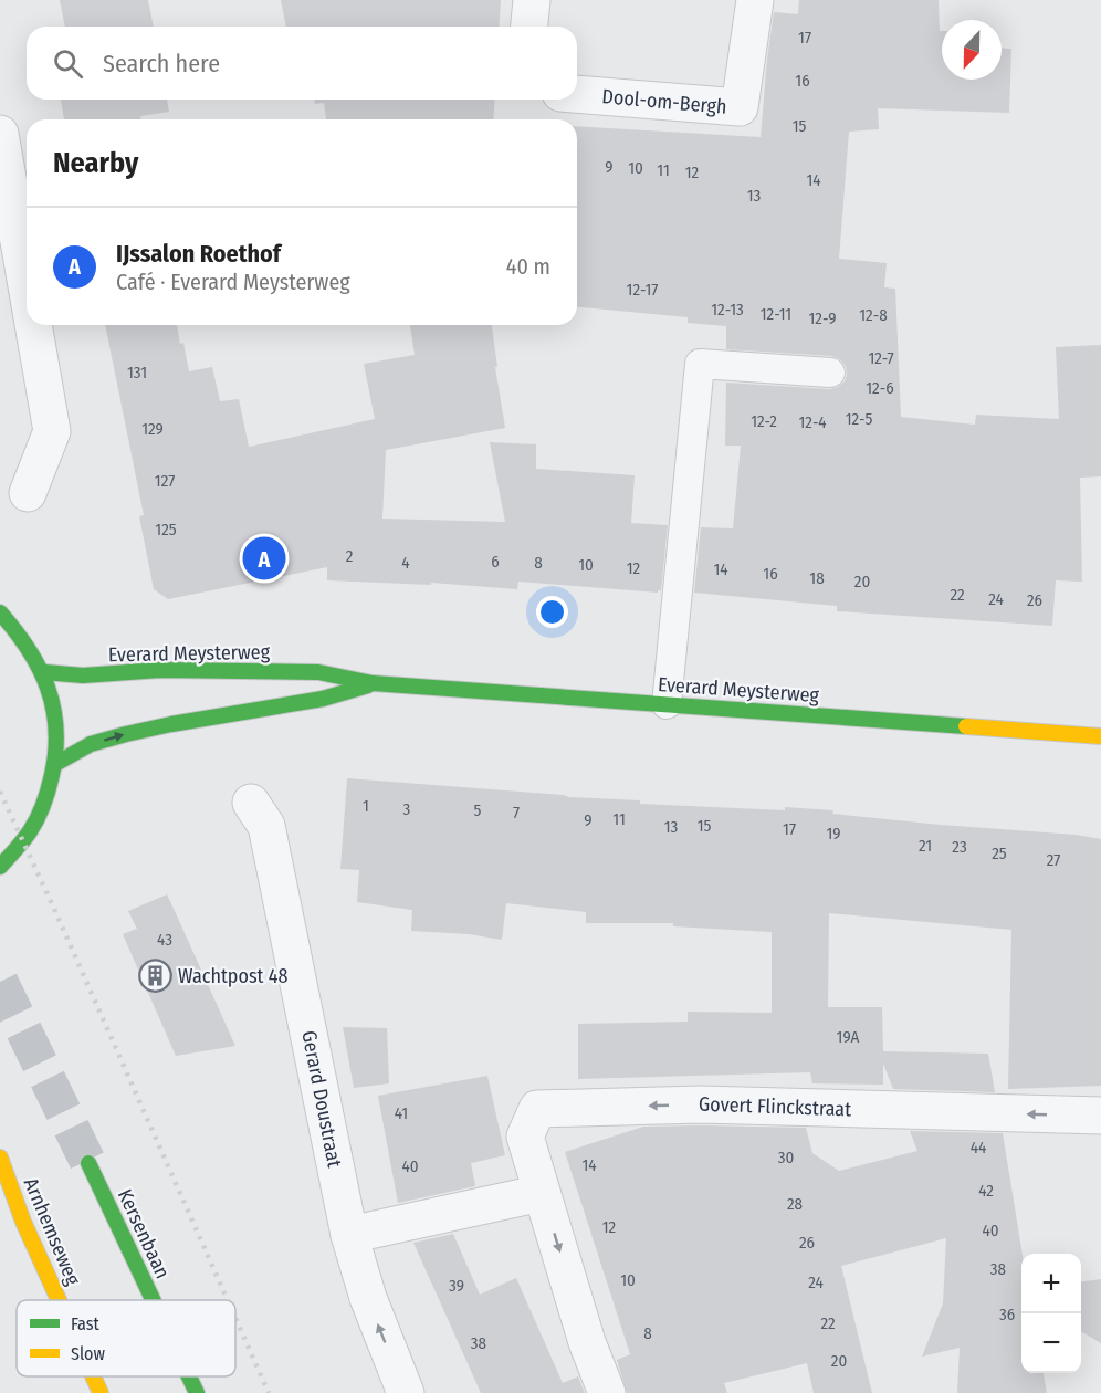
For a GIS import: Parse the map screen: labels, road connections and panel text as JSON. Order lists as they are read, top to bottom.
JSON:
{
  "streets": {
    "street": [
      "Dool-om-Bergh",
      "Everard Meysterweg",
      "Gerard Doustraat",
      "Govert Flinckstraat",
      "Arnhemseweg",
      "Kersenbaan"
    ]
  },
  "places": {
    "building": ["Wachtpost 48"]
  },
  "house_numbers": [
    "17",
    "16",
    "15",
    "9",
    "10",
    "11",
    "12",
    "14",
    "13",
    "12-17",
    "12-13",
    "12-11",
    "12-8",
    "12-9",
    "12-7",
    "131",
    "12-6",
    "12-5",
    "12-2",
    "12-4",
    "129",
    "127",
    "125",
    "2",
    "6",
    "4",
    "8",
    "10",
    "12",
    "14",
    "16",
    "18",
    "20",
    "22",
    "24",
    "26",
    "1",
    "3",
    "5",
    "7",
    "11",
    "9",
    "15",
    "13",
    "17",
    "19",
    "21",
    "23",
    "25",
    "27",
    "43",
    "19A",
    "41",
    "44",
    "30",
    "14",
    "40",
    "42",
    "28",
    "12",
    "40",
    "26",
    "38",
    "10",
    "24",
    "39",
    "36",
    "22",
    "8",
    "38",
    "20"
  ],
  "legend": ["Fast", "Slow"],
  "north": "bottom",
  "page": {
    "search": "Search here",
    "heading": "Nearby",
    "list": [
      {
        "mark": "A",
        "name": "IJssalon Roethof",
        "note": "Café · Everard Meysterweg",
        "value": "40 m"
      }
    ],
    "pins": "A",
    "map_buttons": ["+", "−"]
  }
}
